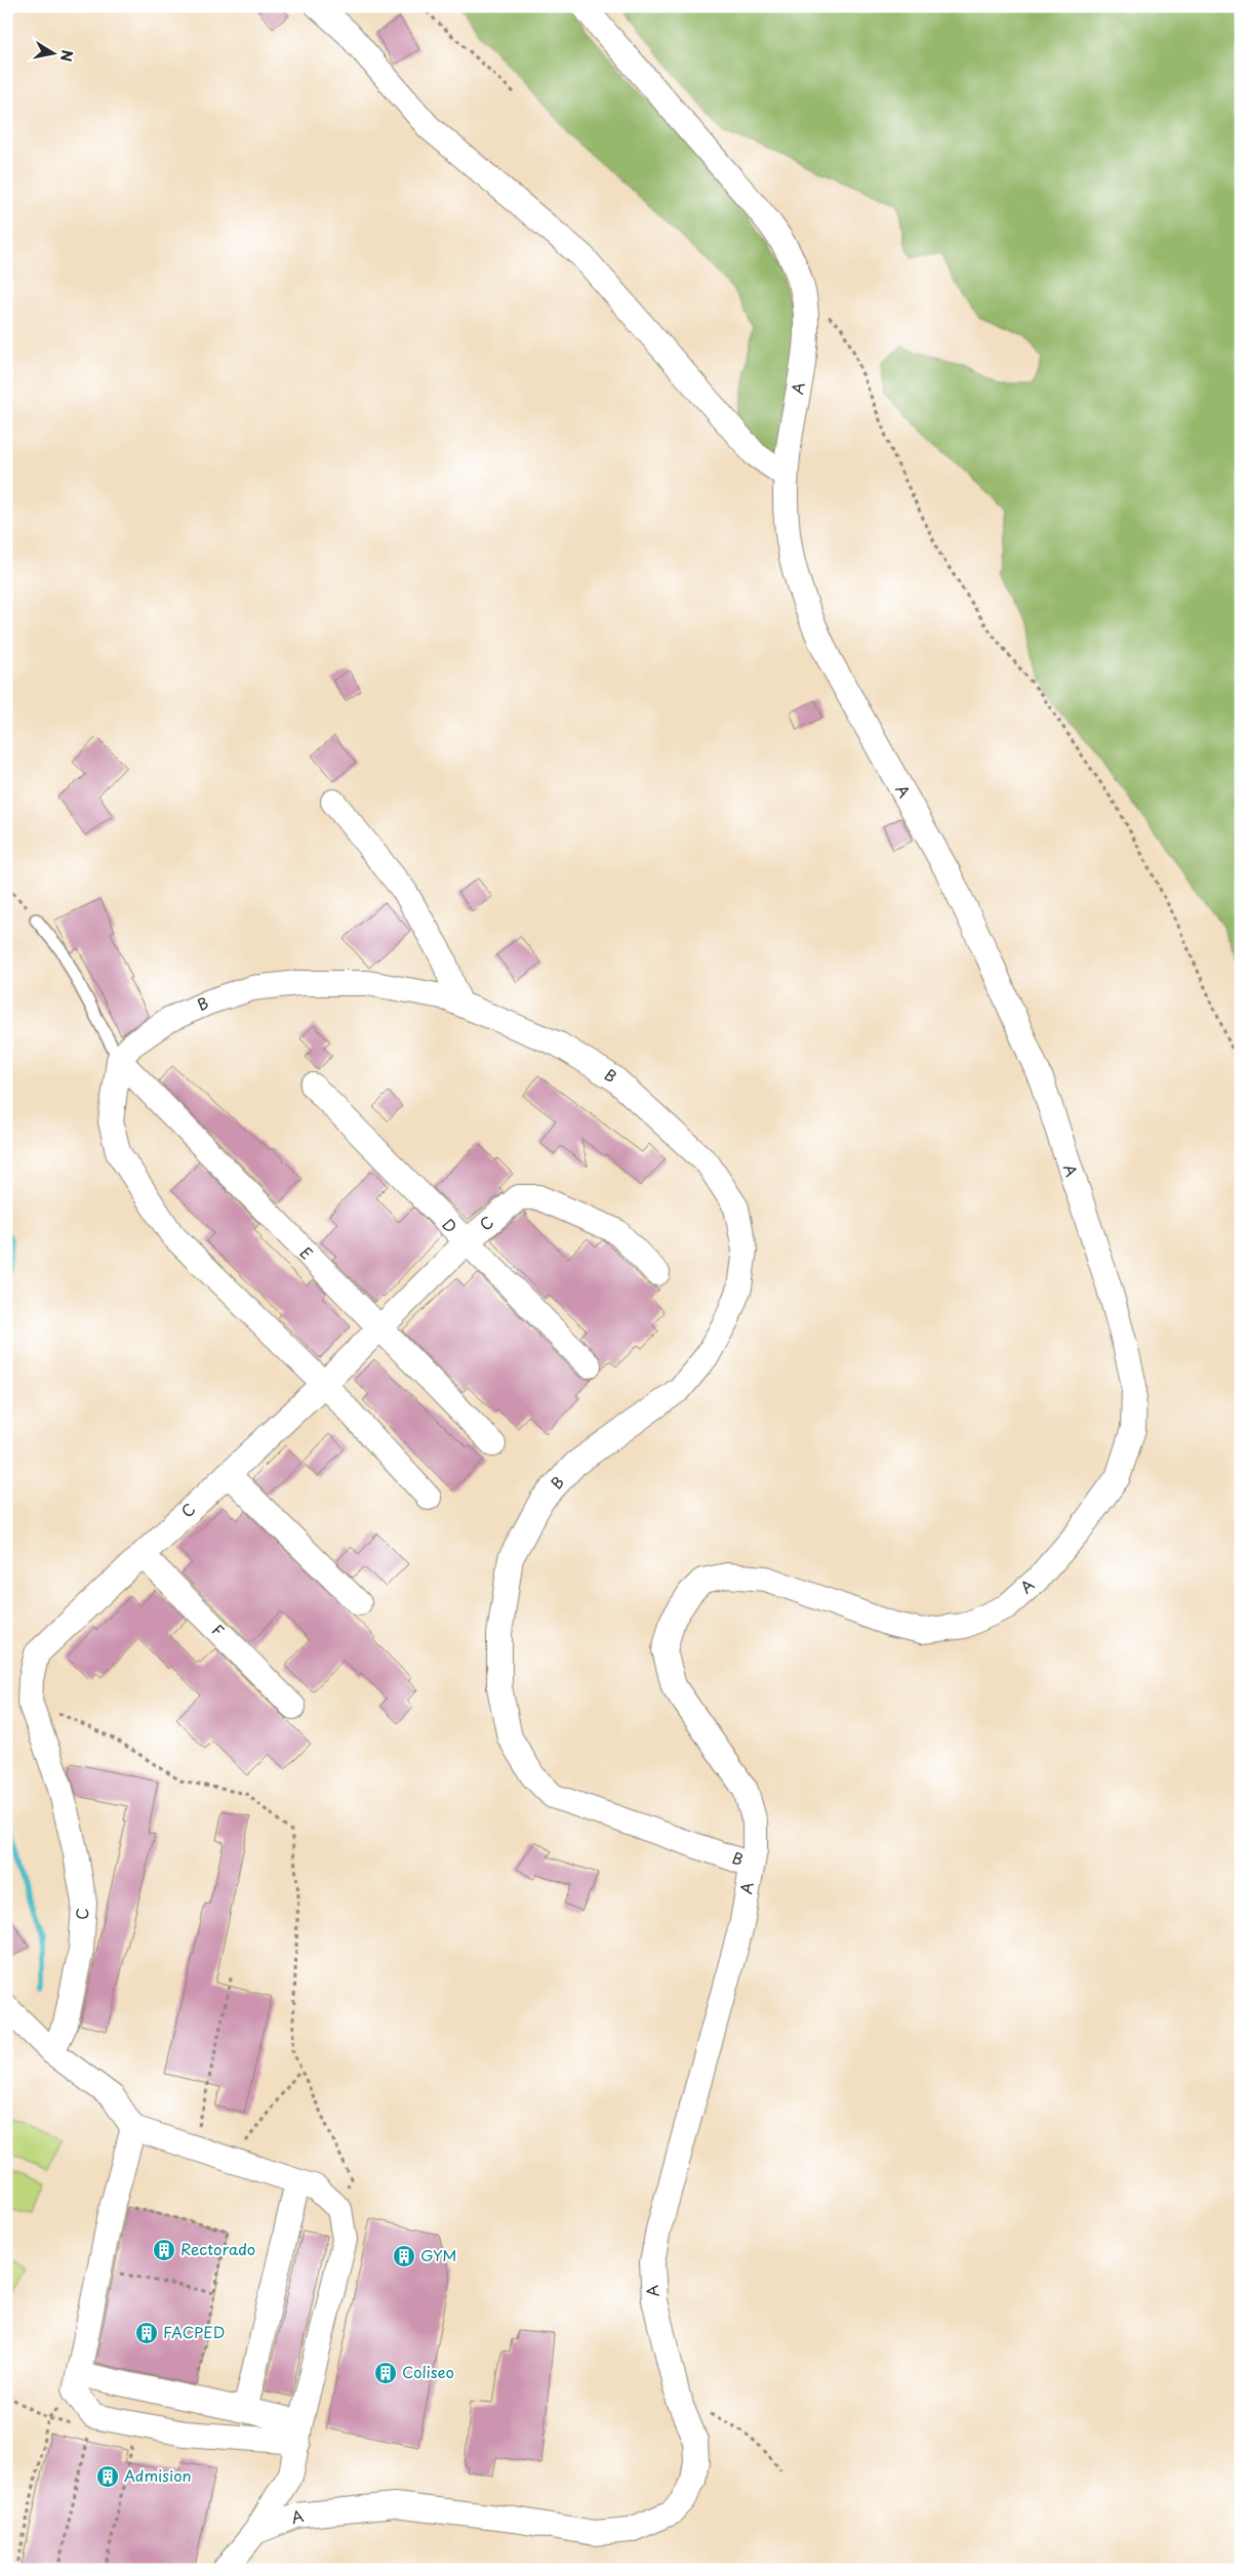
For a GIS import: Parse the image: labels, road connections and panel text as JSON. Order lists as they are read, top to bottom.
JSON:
{
  "streets": {
    "street": [
      "A",
      "B",
      "C",
      "D",
      "E",
      "F"
    ]
  },
  "crossings": [
    ["A", "B"],
    ["B", "E"],
    ["C", "D"],
    ["C", "E"],
    ["C", "F"]
  ],
  "places": {
    "building": [
      "Rectorado",
      "GYM",
      "FACPED",
      "Coliseo",
      "Admision"
    ]
  },
  "north": "right"
}
